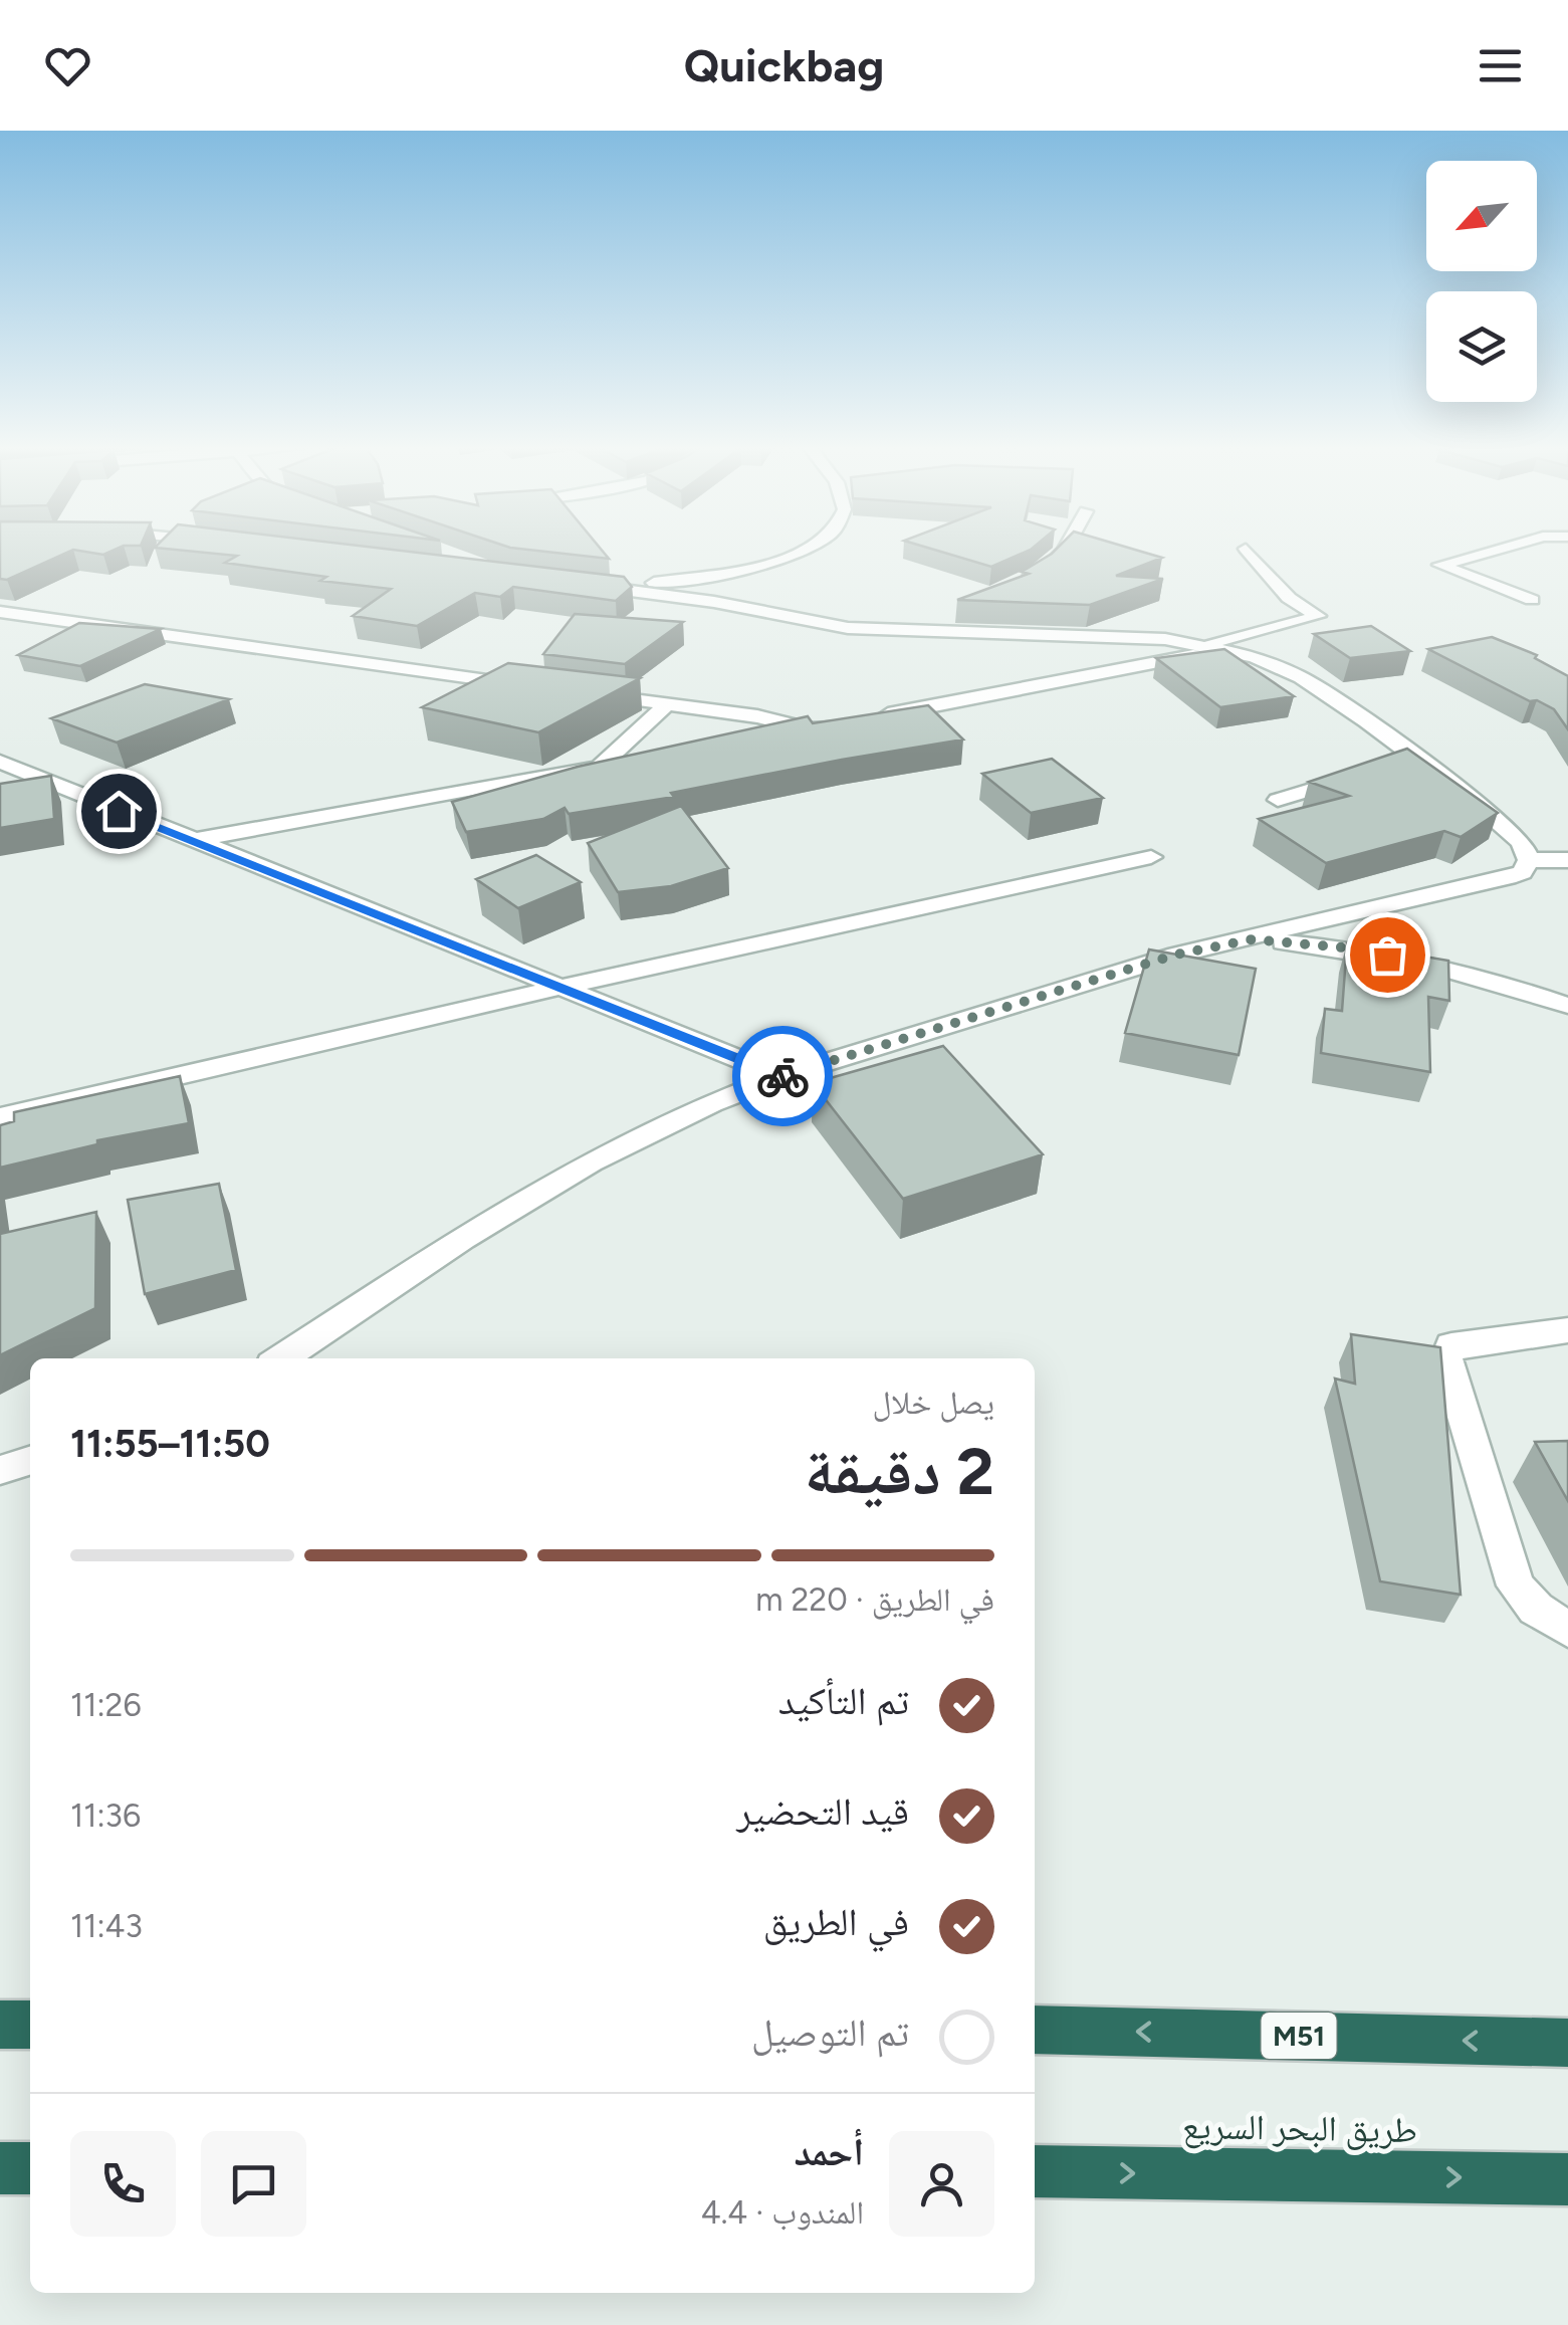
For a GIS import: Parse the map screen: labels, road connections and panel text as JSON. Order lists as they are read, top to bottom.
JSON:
{
  "streets": {
    "highway": ["M51", "طريق البحر السريع"]
  },
  "north": "bottom left",
  "page": {
    "header": "Quickbag",
    "heading": ["2 دقيقة", "يصل خلال", "11:50–11:55"],
    "panel": ["أحمد", "المندوب · 4.4"],
    "bar": "في الطريق · 220 m",
    "list": [
      ["تم التأكيد", "11:26"],
      ["قيد التحضير", "11:36"],
      ["في الطريق", "11:43"],
      "تم التوصيل"
    ]
  }
}
